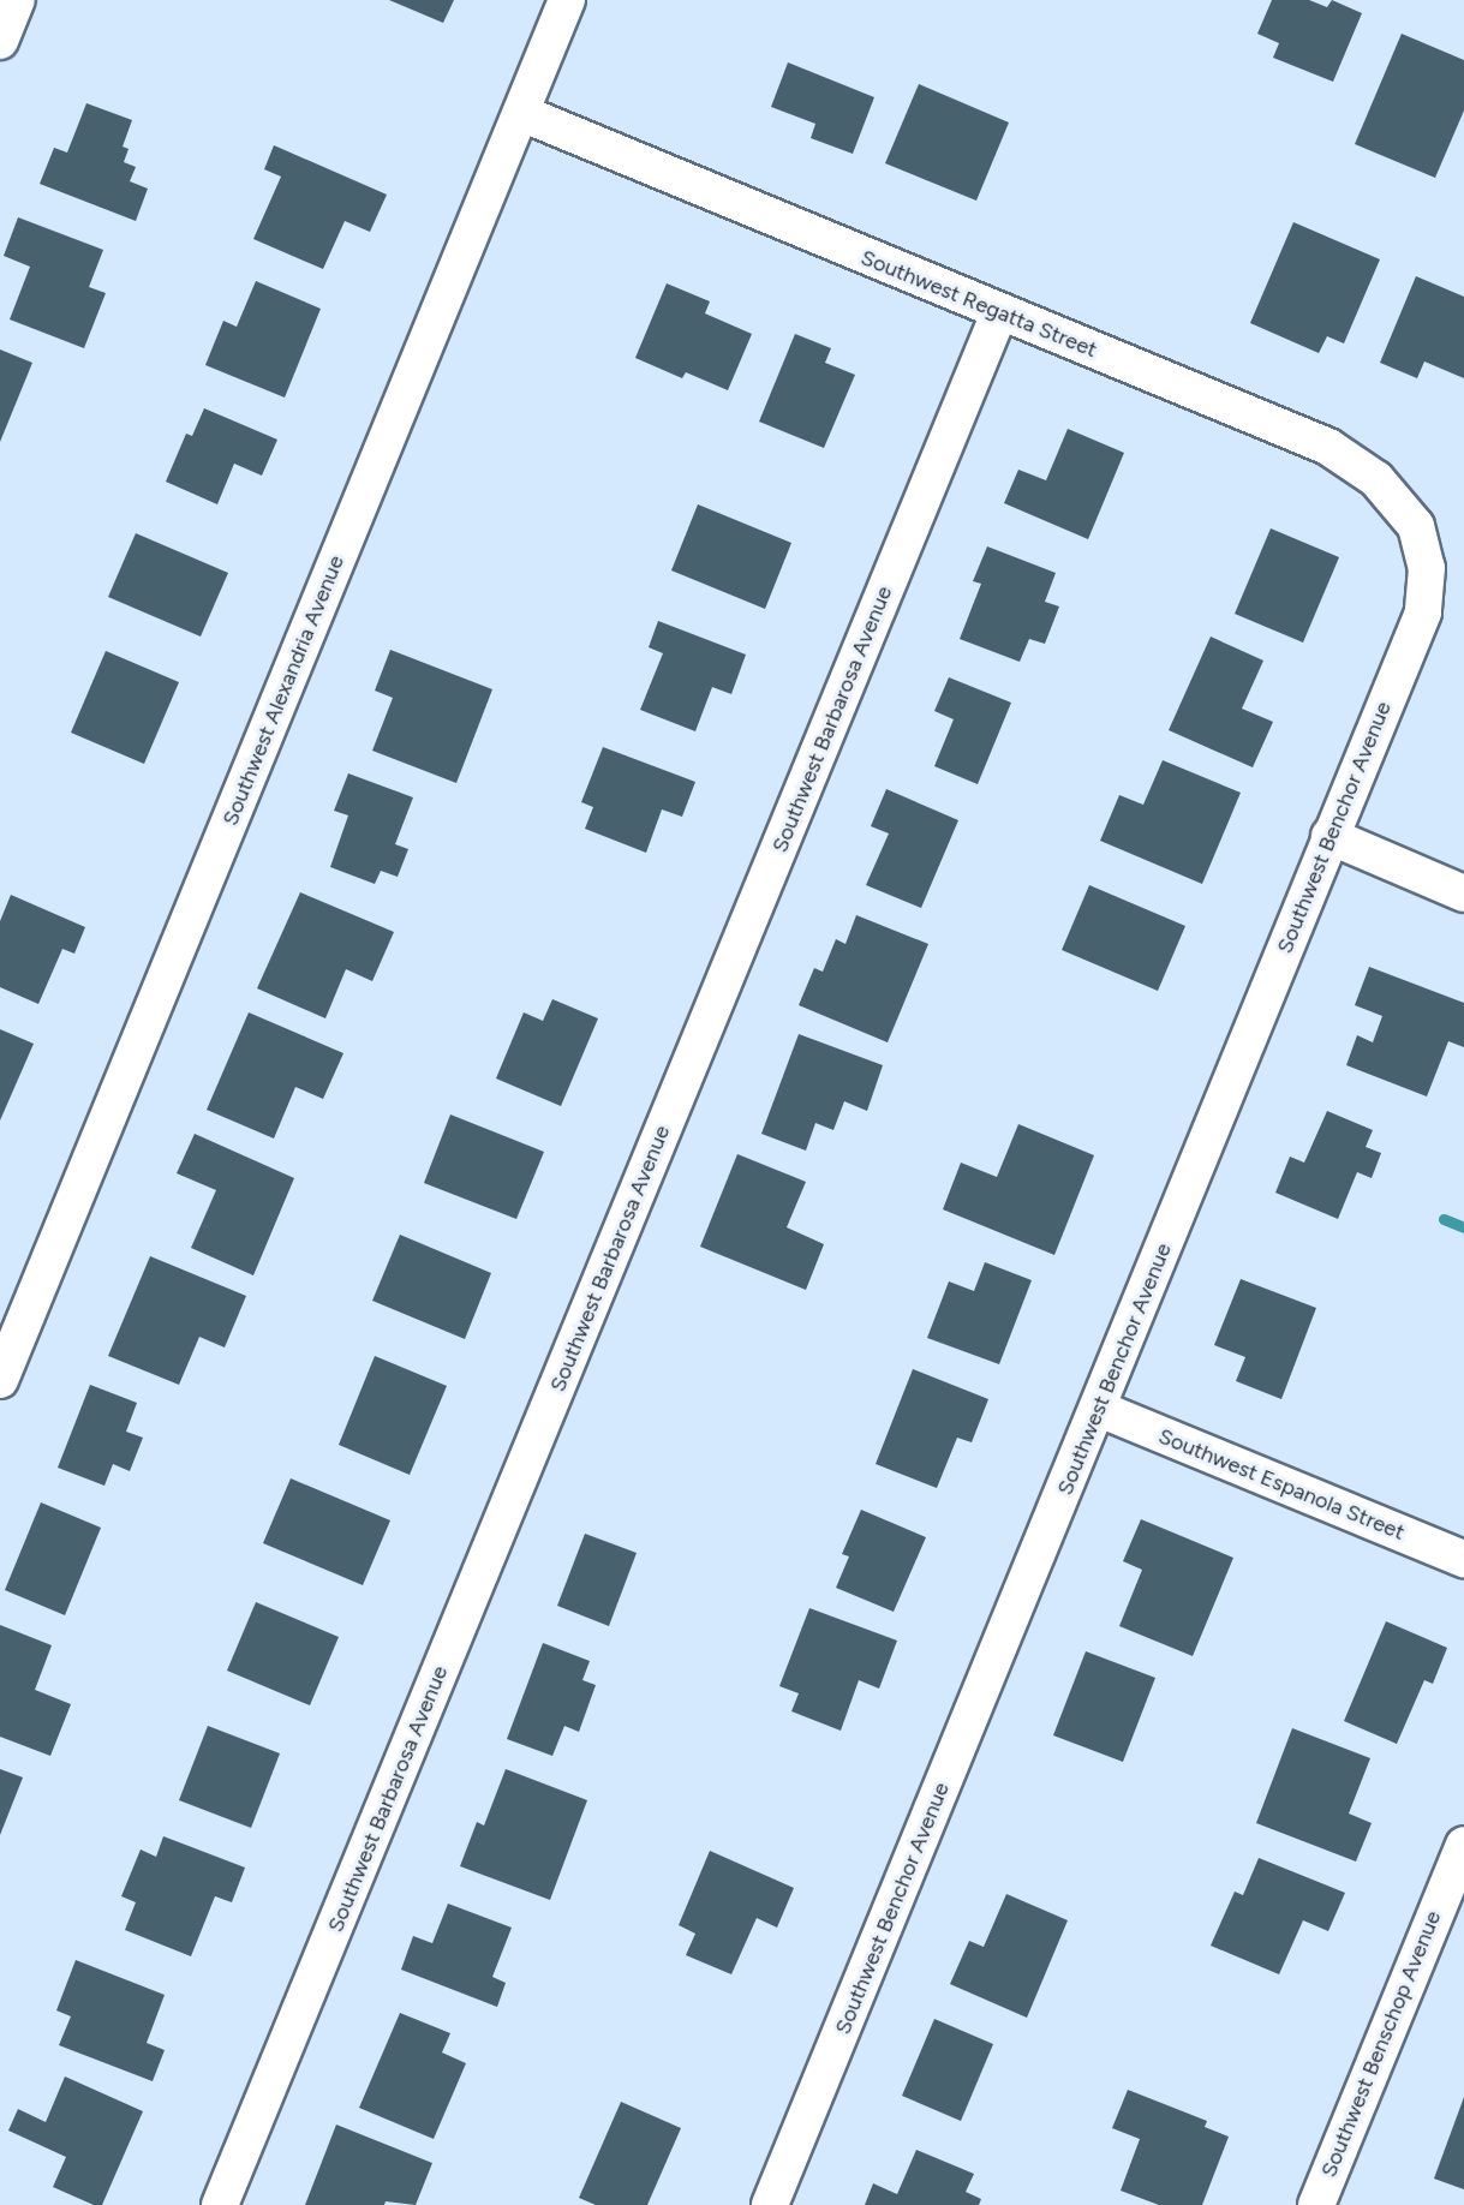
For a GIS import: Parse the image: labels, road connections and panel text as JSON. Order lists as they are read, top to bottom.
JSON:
{
  "streets": {
    "street": [
      "Southwest Regatta Street",
      "Southwest Alexandria Avenue",
      "Southwest Barbarosa Avenue",
      "Southwest Benchor Avenue",
      "Southwest Espanola Street",
      "Southwest Benschop Avenue"
    ]
  },
  "crossings": [
    ["Southwest Regatta Street", "Southwest Alexandria Avenue"],
    ["Southwest Regatta Street", "Southwest Barbarosa Avenue"],
    ["Southwest Regatta Street", "Southwest Benchor Avenue"],
    ["Southwest Benchor Avenue", "Southwest Espanola Street"]
  ]
}
